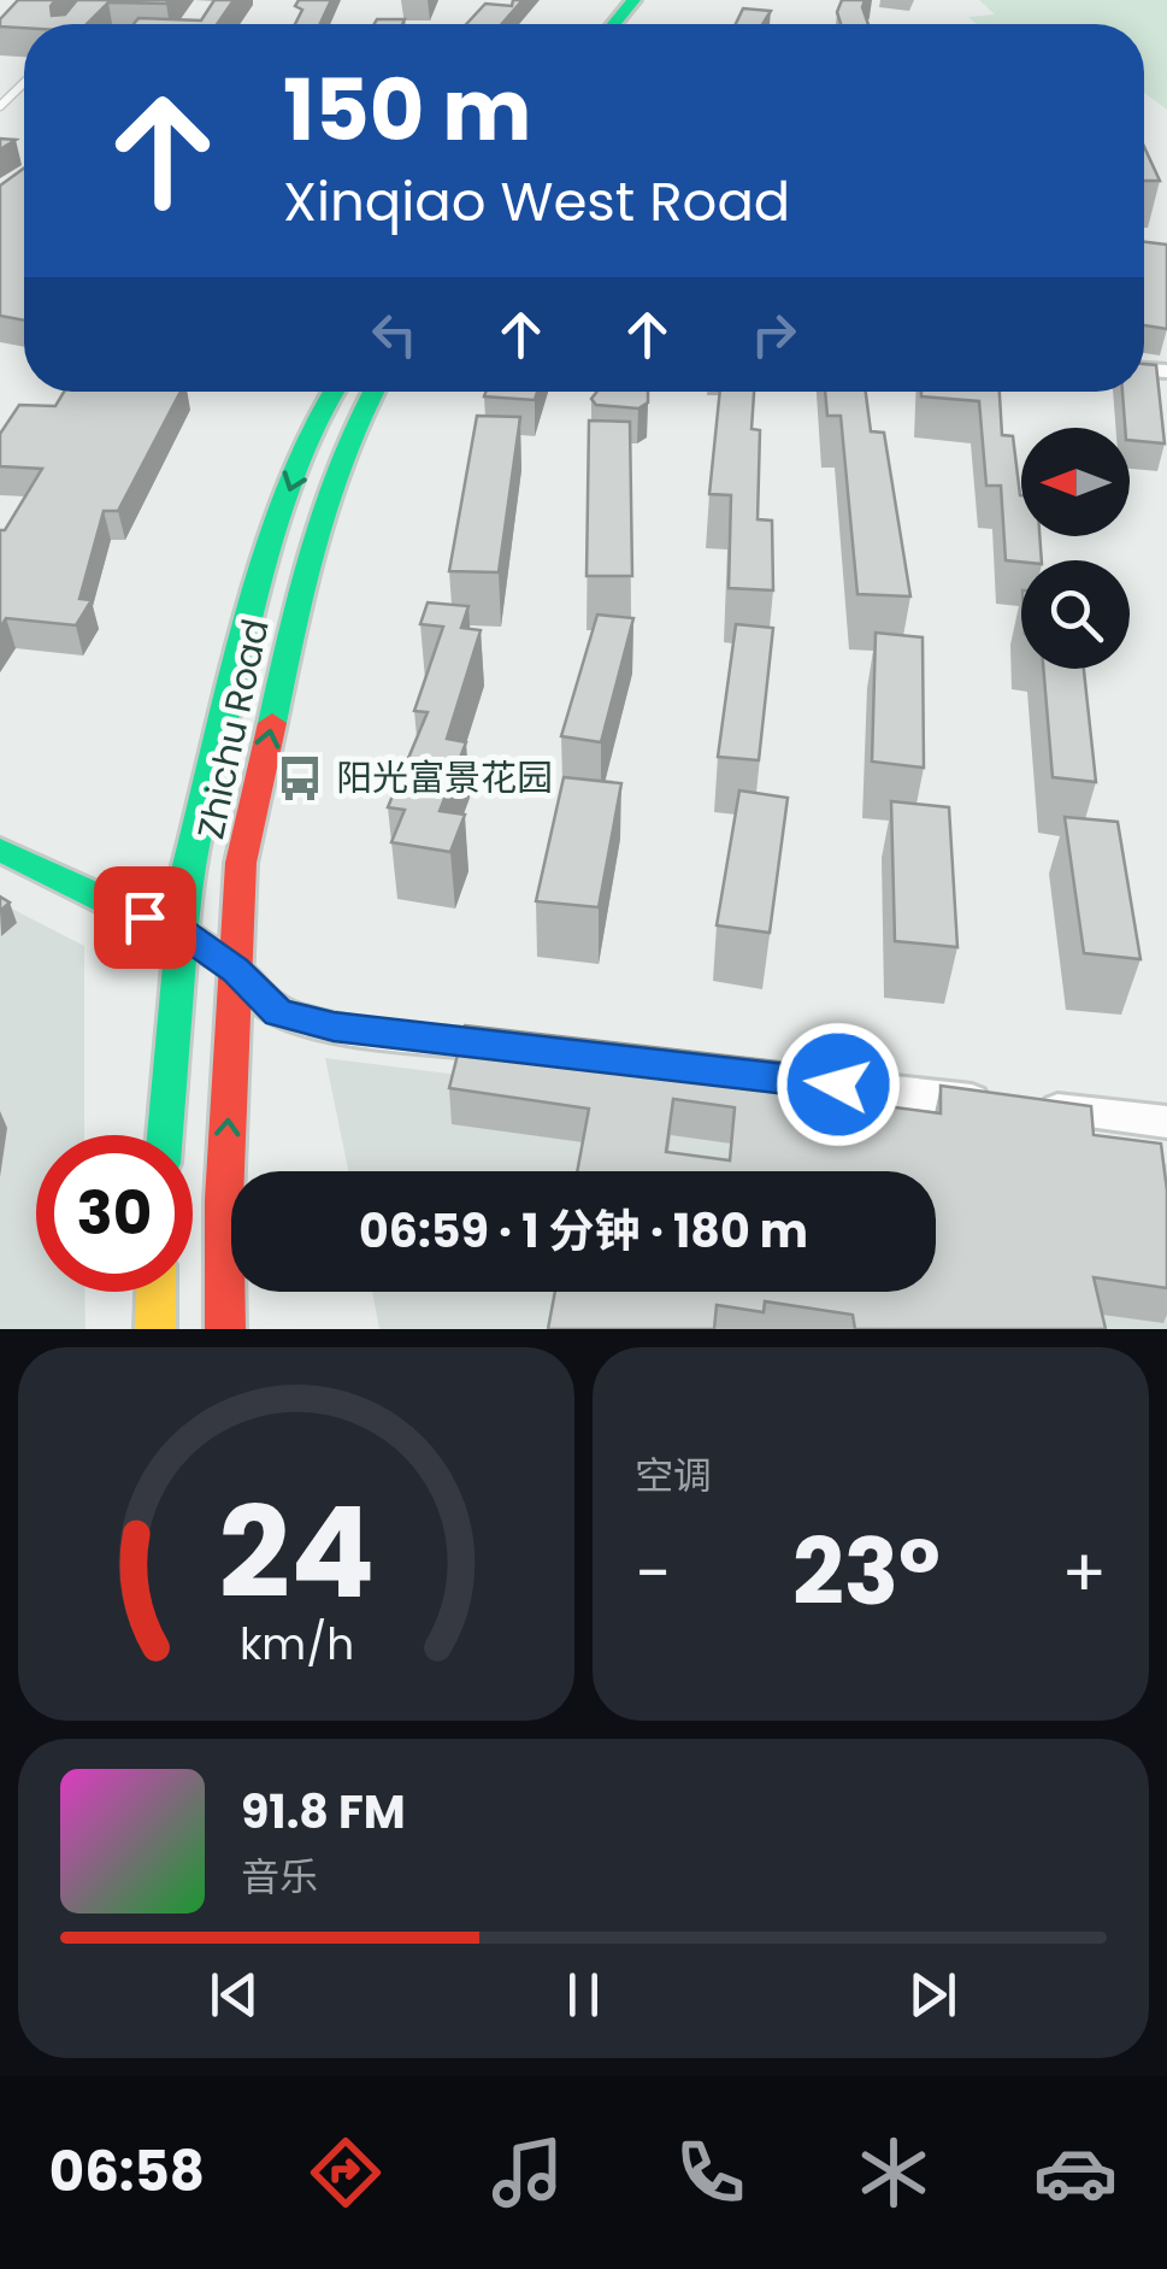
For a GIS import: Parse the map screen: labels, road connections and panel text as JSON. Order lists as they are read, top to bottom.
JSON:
{
  "streets": {
    "main road": ["Zhichu Road"]
  },
  "places": {
    "bus stop": ["阳光富景花园"]
  },
  "north": "left",
  "page": {
    "turn": ["150 m", "Xinqiao West Road"],
    "limit": "30",
    "trip": "06:59 · 1 分钟 · 180 m",
    "tile": "空调",
    "heat": ["−", "23°", "+"],
    "song": ["91.8 FM", "音乐"],
    "tabs": "06:58",
    "gauge": ["24", "km/h"]
  }
}
